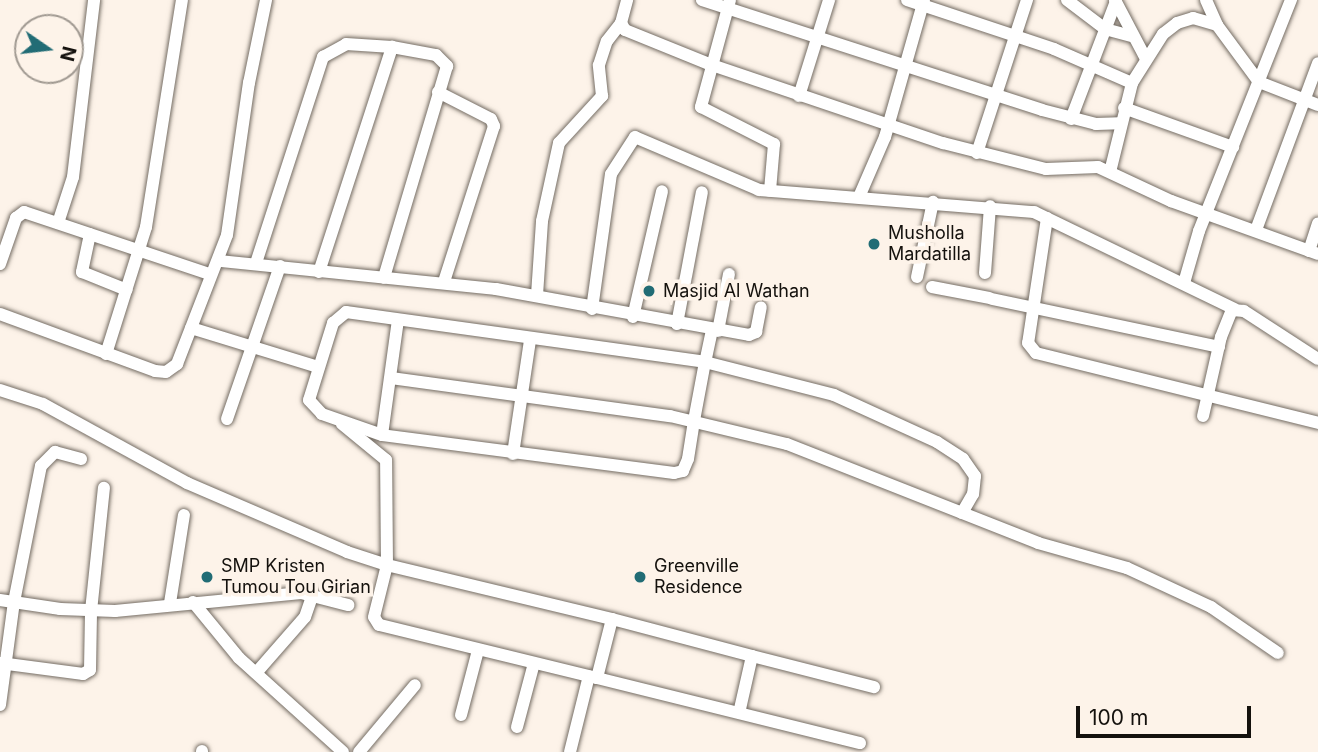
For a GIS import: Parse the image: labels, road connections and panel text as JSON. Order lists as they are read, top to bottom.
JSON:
{
  "places": [
    "Musholla Mardatilla",
    "Masjid Al Wathan",
    "SMP Kristen Tumou Tou Girian",
    "Greenville Residence"
  ],
  "scale_bar": "100 m",
  "north": "right"
}
